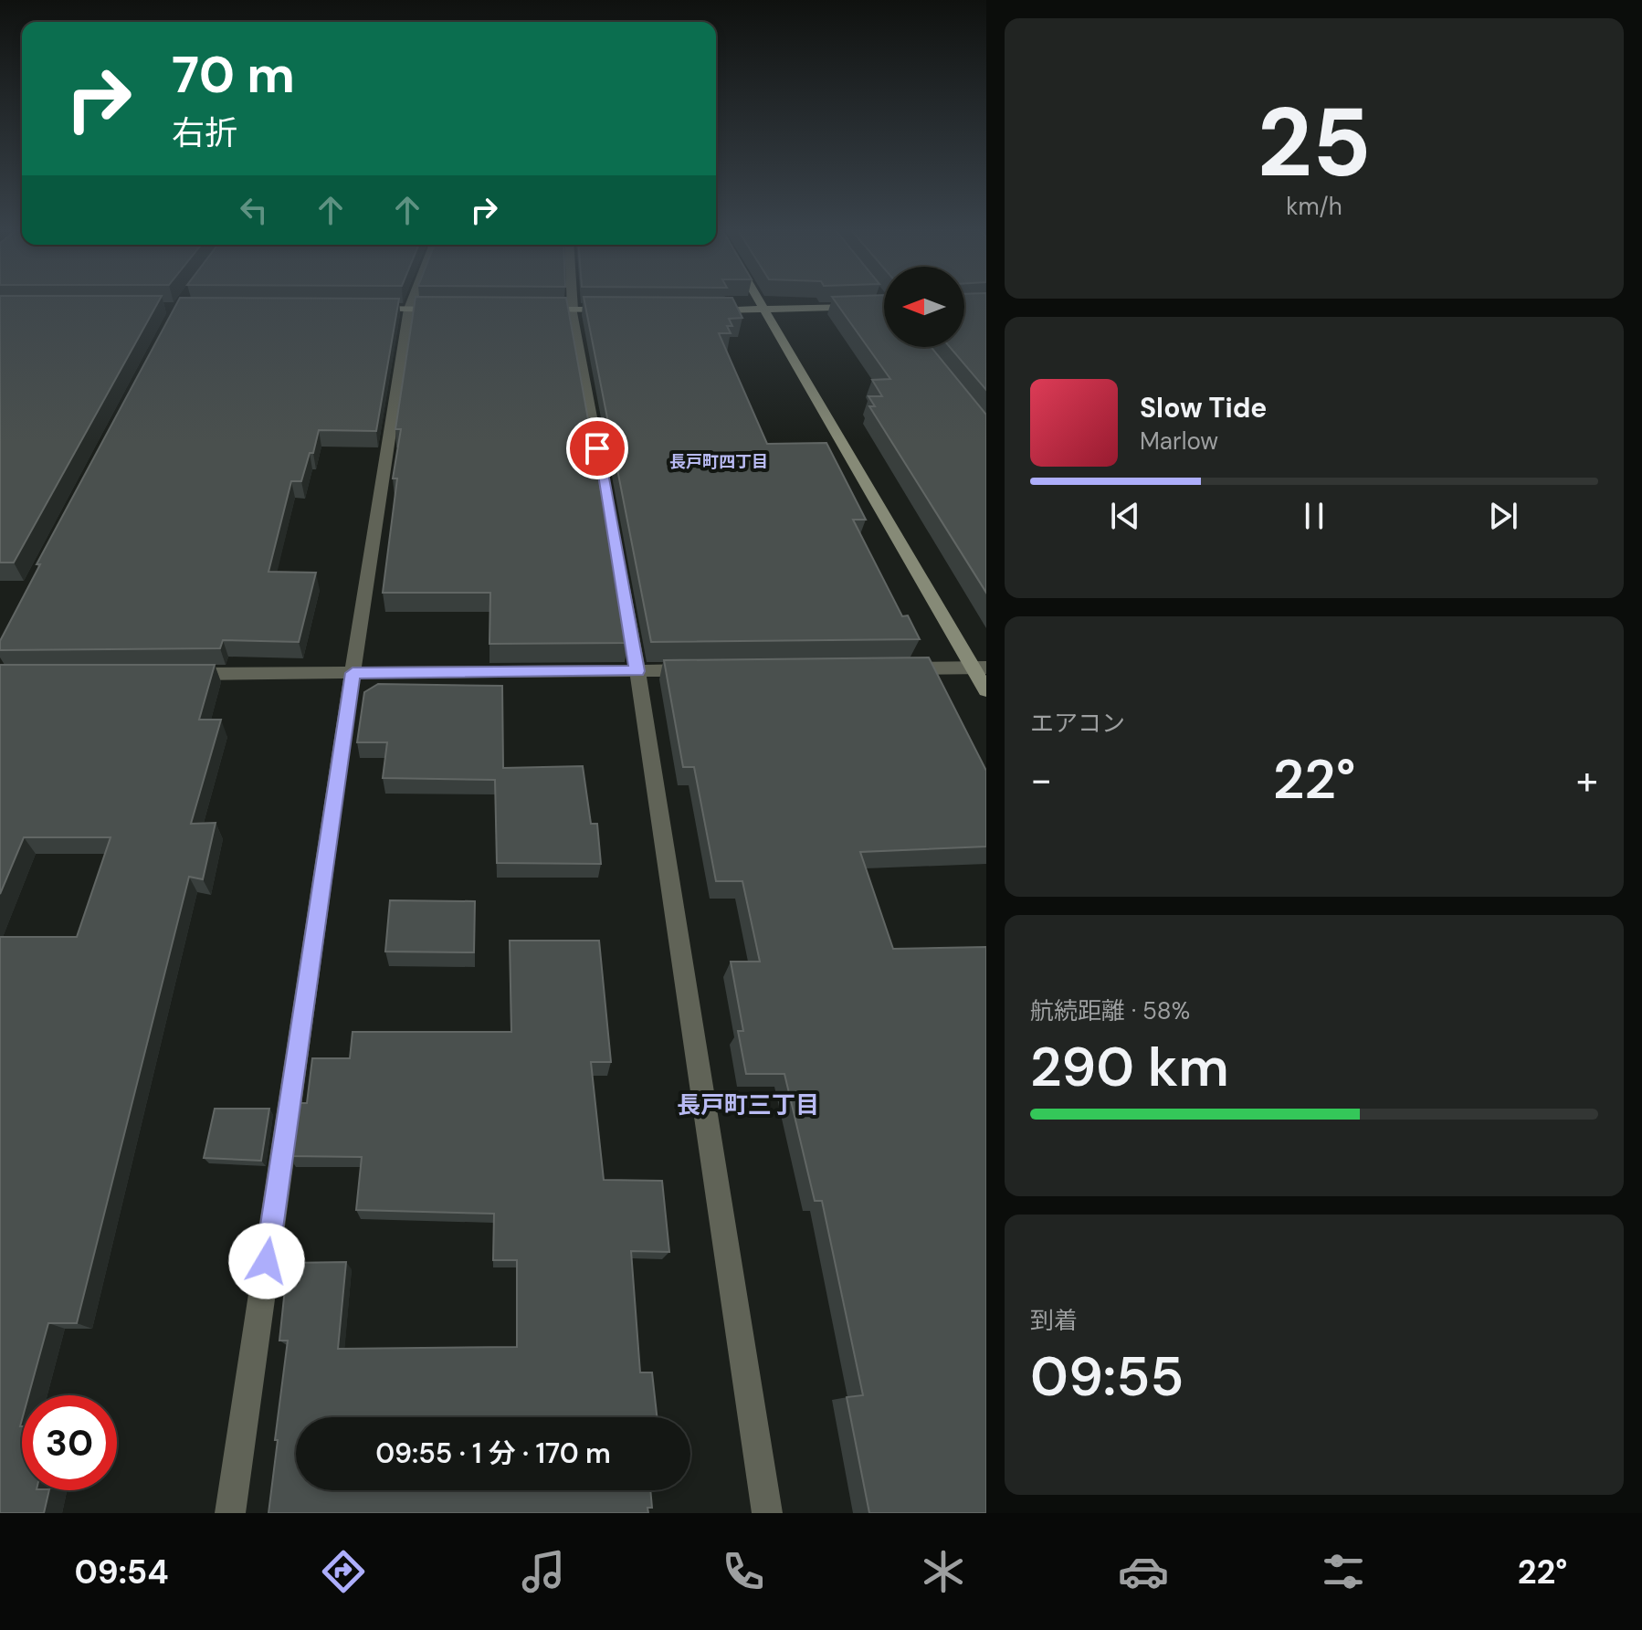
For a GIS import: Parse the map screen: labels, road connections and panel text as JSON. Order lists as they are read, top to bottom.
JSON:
{
  "districts": ["長戸町四丁目", "長戸町三丁目"],
  "north": "left",
  "page": {
    "tile": [
      ["25", "km/h"],
      "エアコン",
      ["航続距離 · 58%", "290 km"],
      ["到着", "09:55"]
    ],
    "turn": ["70 m", "右折"],
    "song": ["Slow Tide", "Marlow"],
    "heat": ["−", "22°", "+"],
    "limit": "30",
    "trip": "09:55 · 1 分 · 170 m",
    "tabs": ["09:54", "22°"]
  }
}
